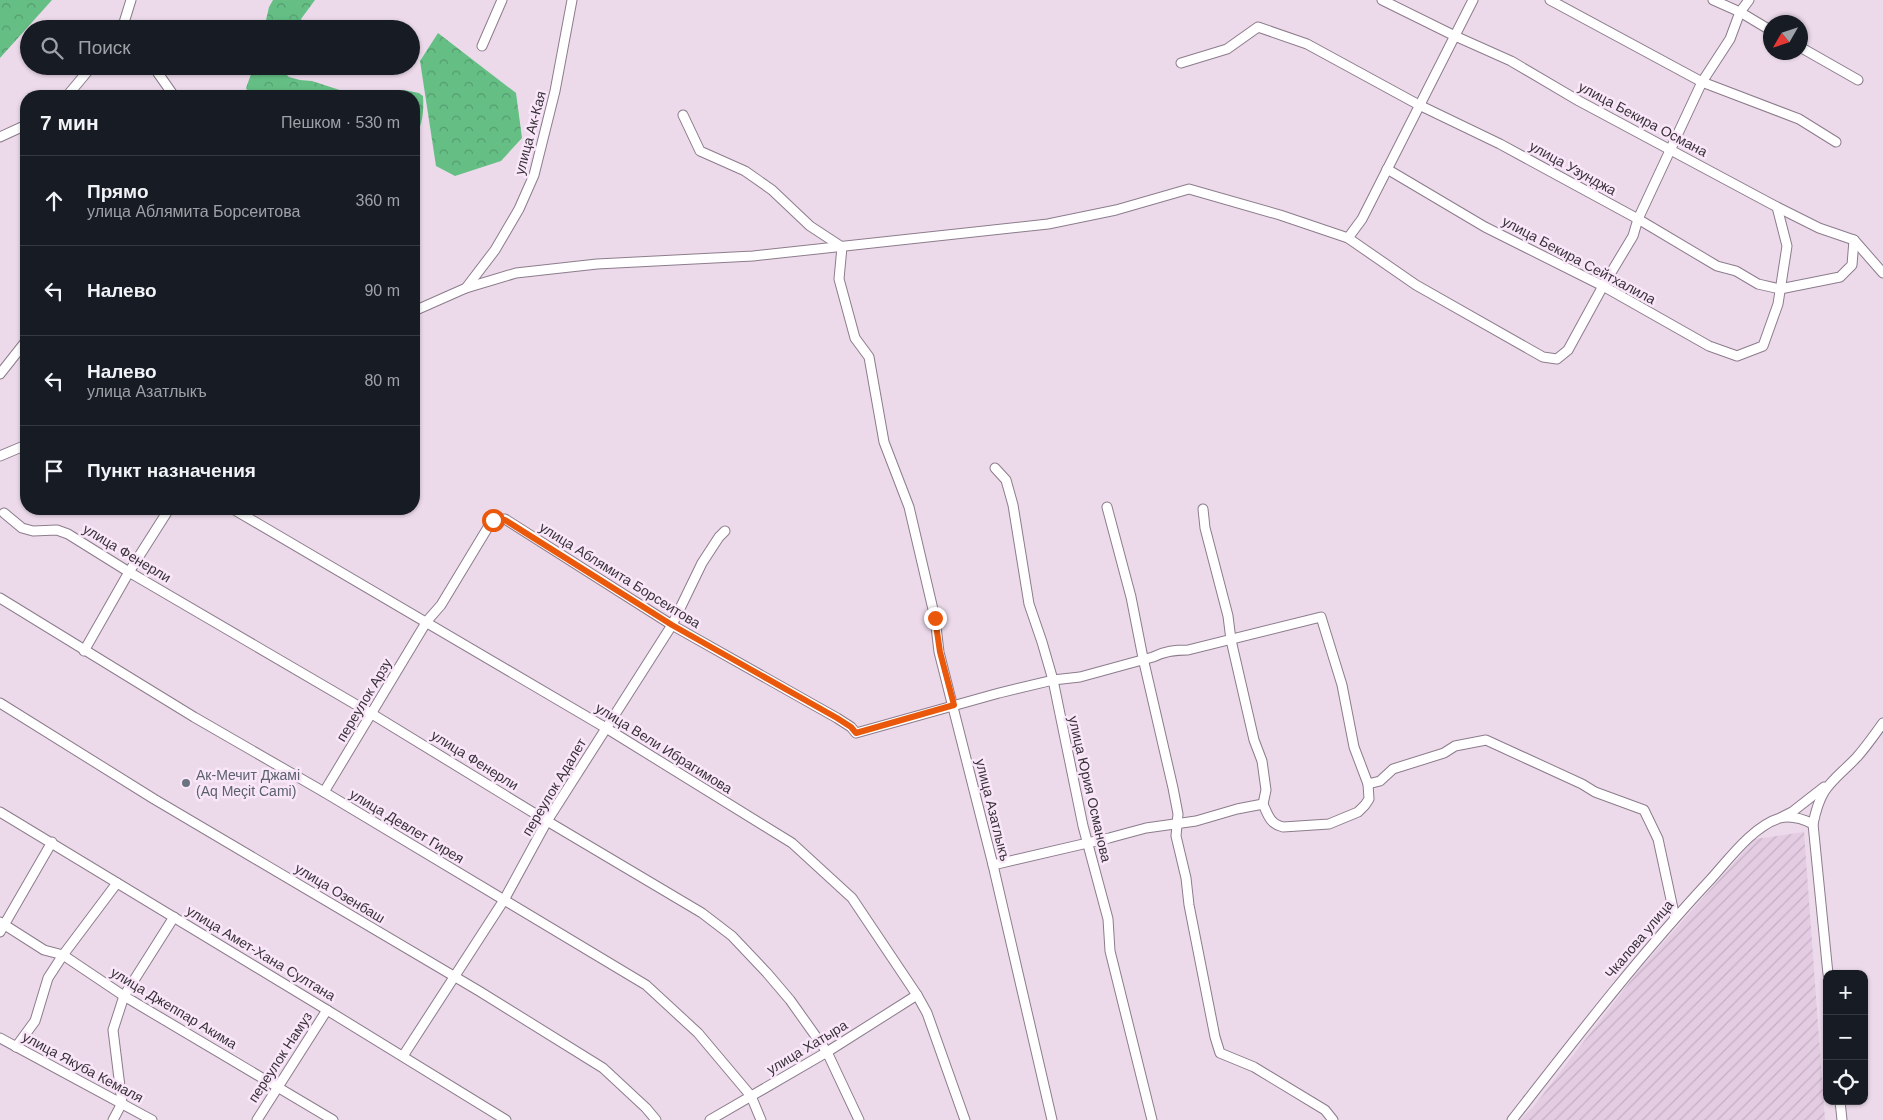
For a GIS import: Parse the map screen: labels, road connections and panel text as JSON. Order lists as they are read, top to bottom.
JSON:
{
  "streets": {
    "street": [
      "улица Бекира Османа",
      "улица Ак-Кая",
      "улица Узунджа",
      "улица Бекира Сейтхалила",
      "улица Фенерли",
      "улица Аблямита Борсеитова",
      "переулок Арзу",
      "улица Вели Ибрагимова",
      "переулок Адалет",
      "улица Юрия Османова",
      "улица Азатлыкъ",
      "улица Девлет Гирея",
      "улица Озенбаш",
      "Чкалова улица",
      "улица Амет-Хана Султана",
      "улица Джеппар Акима",
      "улица Хатыра",
      "переулок Намуз",
      "улица Якуба Кемаля"
    ]
  },
  "crossings": [
    ["улица Бекира Османа", "улица Узунджа"],
    ["улица Узунджа", "улица Бекира Сейтхалила"],
    ["улица Фенерли", "переулок Арзу"],
    ["улица Фенерли", "переулок Адалет"],
    ["улица Фенерли", "улица Хатыра"],
    ["улица Аблямита Борсеитова", "переулок Арзу"],
    ["улица Аблямита Борсеитова", "улица Вели Ибрагимова"],
    ["улица Аблямита Борсеитова", "переулок Адалет"],
    ["улица Аблямита Борсеитова", "улица Азатлыкъ"],
    ["переулок Арзу", "улица Вели Ибрагимова"],
    ["переулок Арзу", "улица Девлет Гирея"],
    ["улица Вели Ибрагимова", "переулок Адалет"],
    ["улица Вели Ибрагимова", "улица Хатыра"],
    ["переулок Адалет", "улица Девлет Гирея"],
    ["переулок Адалет", "улица Озенбаш"],
    ["переулок Адалет", "улица Амет-Хана Султана"],
    ["улица Девлет Гирея", "улица Хатыра"],
    ["улица Амет-Хана Султана", "переулок Намуз"],
    ["улица Джеппар Акима", "переулок Намуз"]
  ],
  "places": ["Ак-Мечит Джамі (Aq Meçit Cami)"],
  "north": "bottom left",
  "page": {
    "search": "Поиск",
    "heading": ["7 мин", "Пешком · 530 m"],
    "list": [
      ["Прямо", "улица Аблямита Борсеитова", "360 m"],
      ["Налево", "90 m"],
      ["Налево", "улица Азатлыкъ", "80 m"],
      "Пункт назначения"
    ],
    "map_buttons": ["+", "−"]
  }
}
